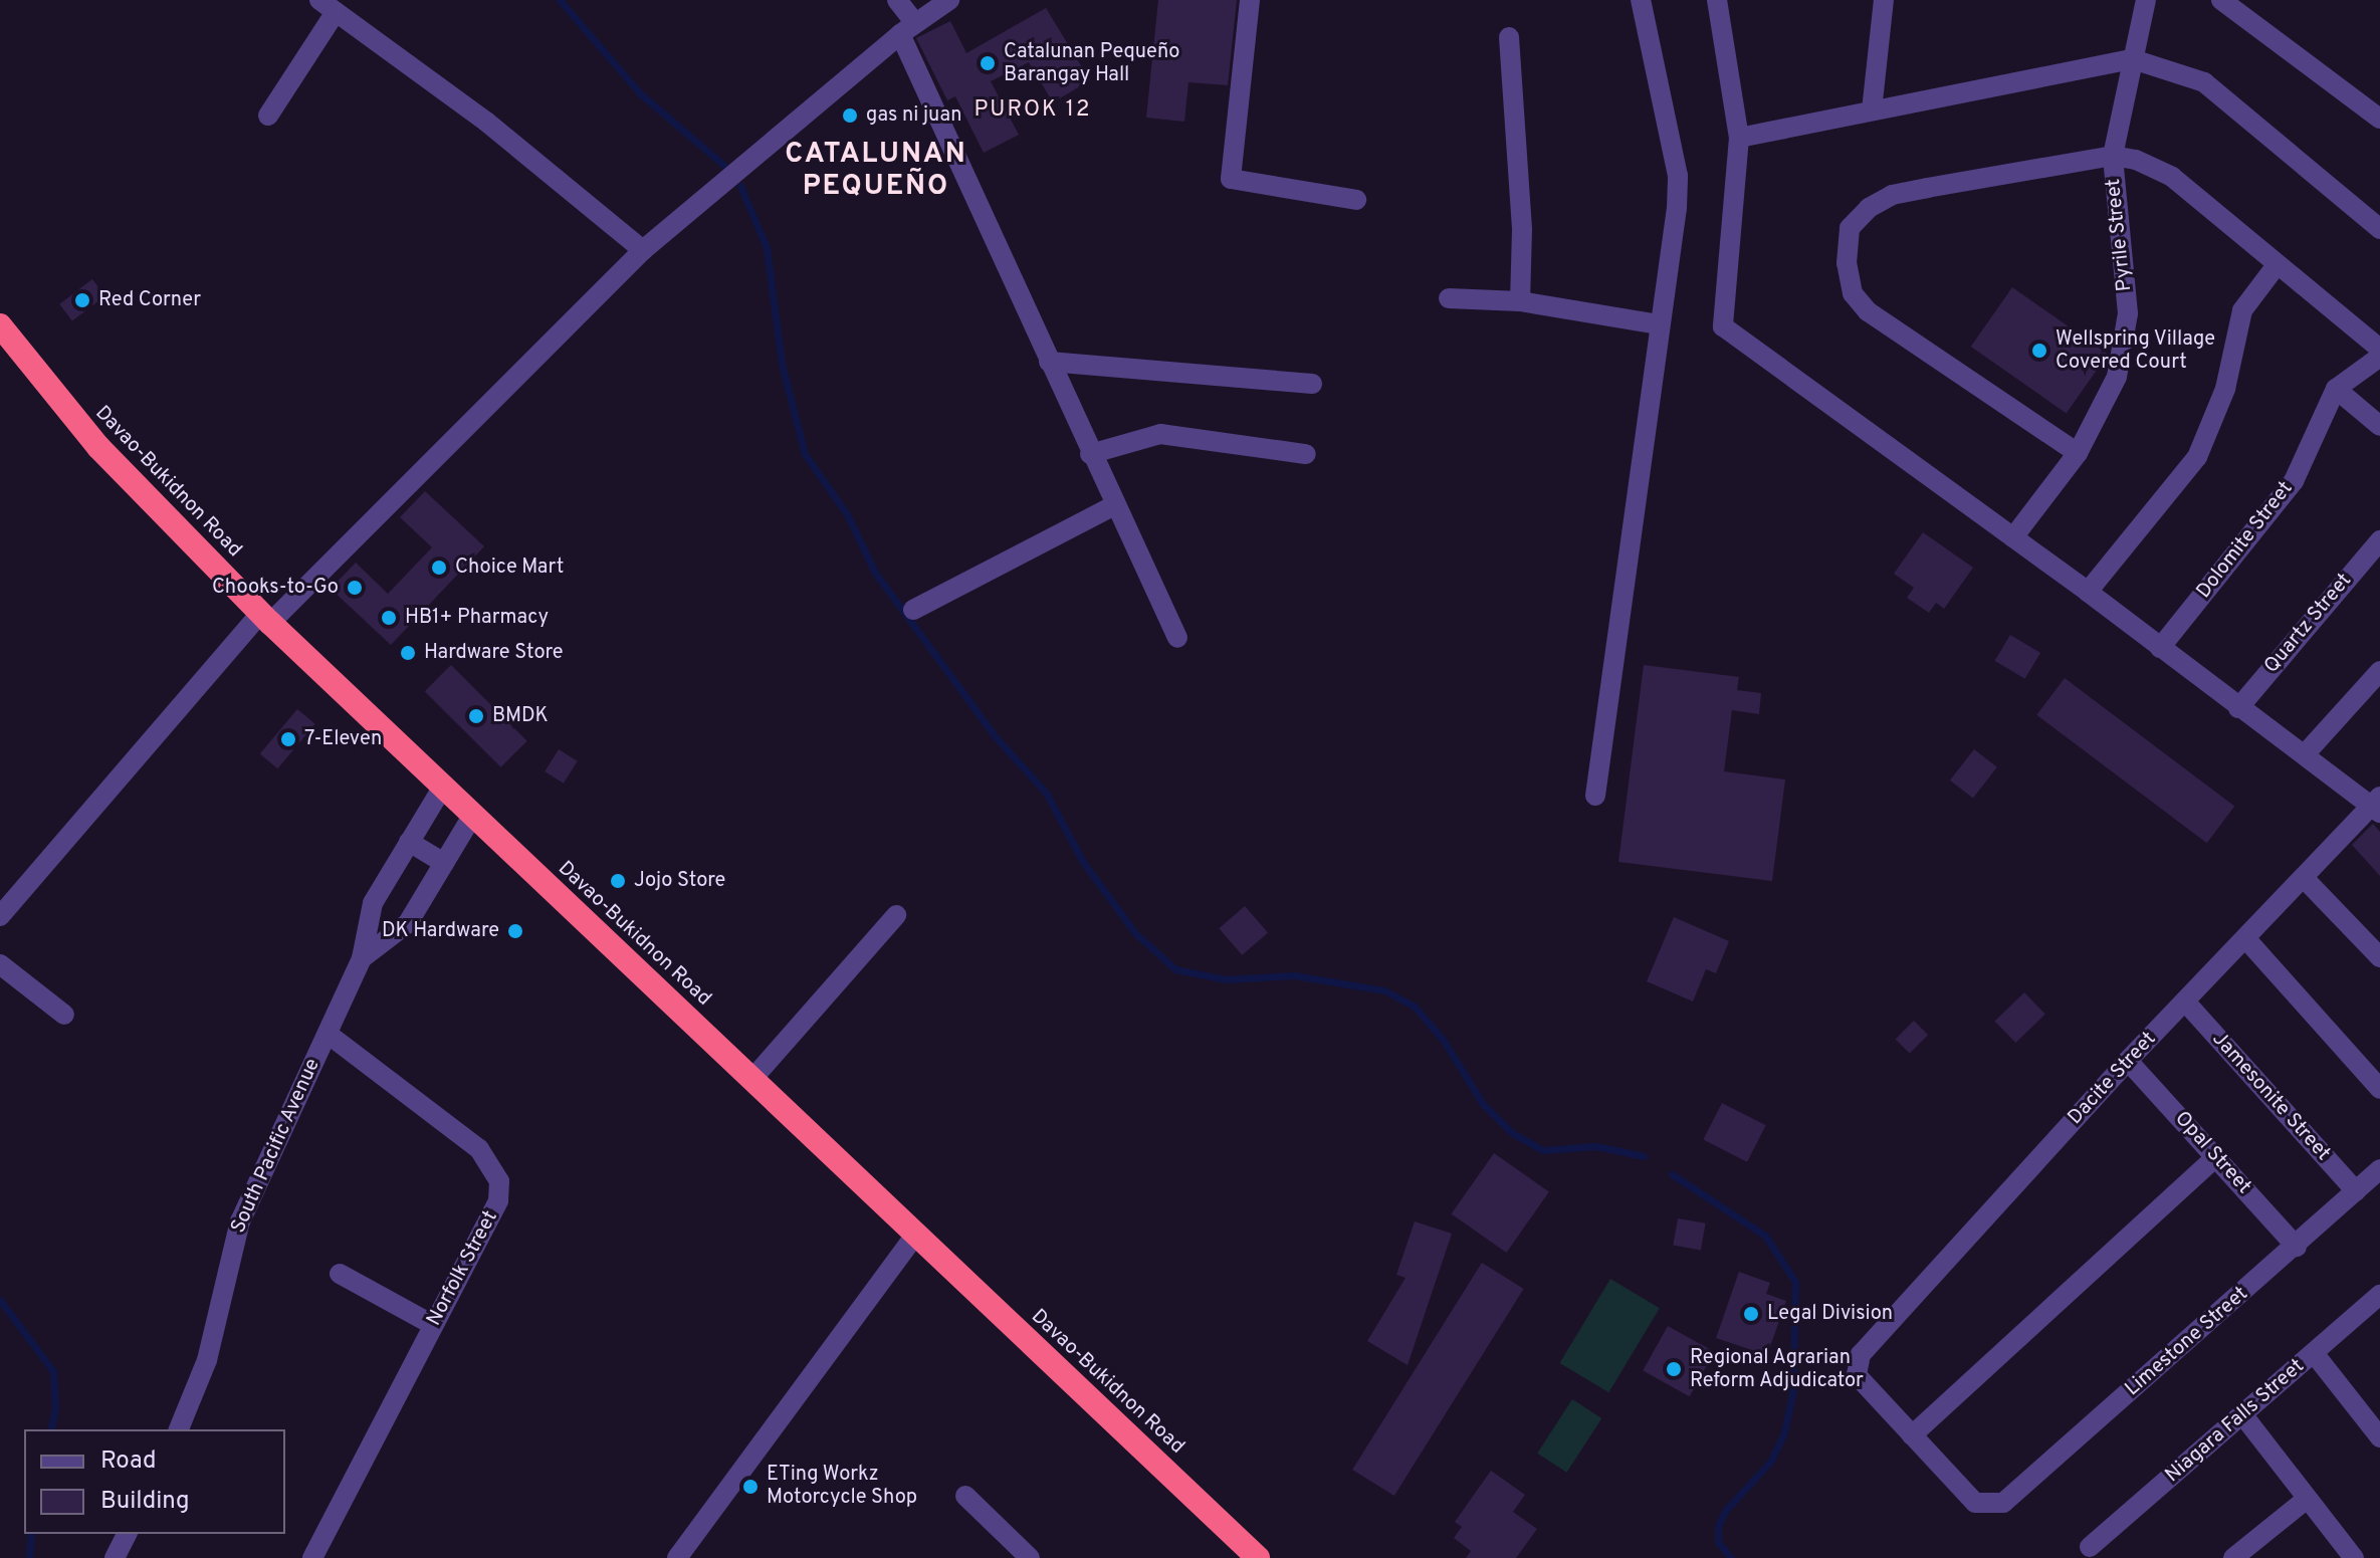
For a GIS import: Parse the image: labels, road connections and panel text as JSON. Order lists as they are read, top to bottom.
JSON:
{
  "streets": {
    "highway": ["Davao-Bukidnon Road"],
    "street": [
      "Pyrile Street",
      "Dolomite Street",
      "Quartz Street",
      "Dacite Street",
      "Jamesonite Street",
      "South Pacific Avenue",
      "Opal Street",
      "Norfolk Street",
      "Limestone Street",
      "Niagara Falls Street"
    ]
  },
  "crossings": [
    ["Davao-Bukidnon Road", "South Pacific Avenue"],
    ["Dacite Street", "Jamesonite Street"],
    ["Dacite Street", "Opal Street"],
    ["Dacite Street", "Limestone Street"],
    ["Jamesonite Street", "Limestone Street"],
    ["South Pacific Avenue", "Norfolk Street"],
    ["Opal Street", "Limestone Street"]
  ],
  "districts": ["PUROK 12", "CATALUNAN PEQUEÑO"],
  "places": [
    "Catalunan Pequeño Barangay Hall",
    "gas ni juan",
    "Red Corner",
    "Wellspring Village Covered Court",
    "Choice Mart",
    "Chooks-to-Go",
    "HB1+ Pharmacy",
    "Hardware Store",
    "BMDK",
    "7-Eleven",
    "Jojo Store",
    "DK Hardware",
    "Legal Division",
    "Regional Agrarian Reform Adjudicator",
    "ETing Workz Motorcycle Shop"
  ],
  "legend": ["Road", "Building"]
}
